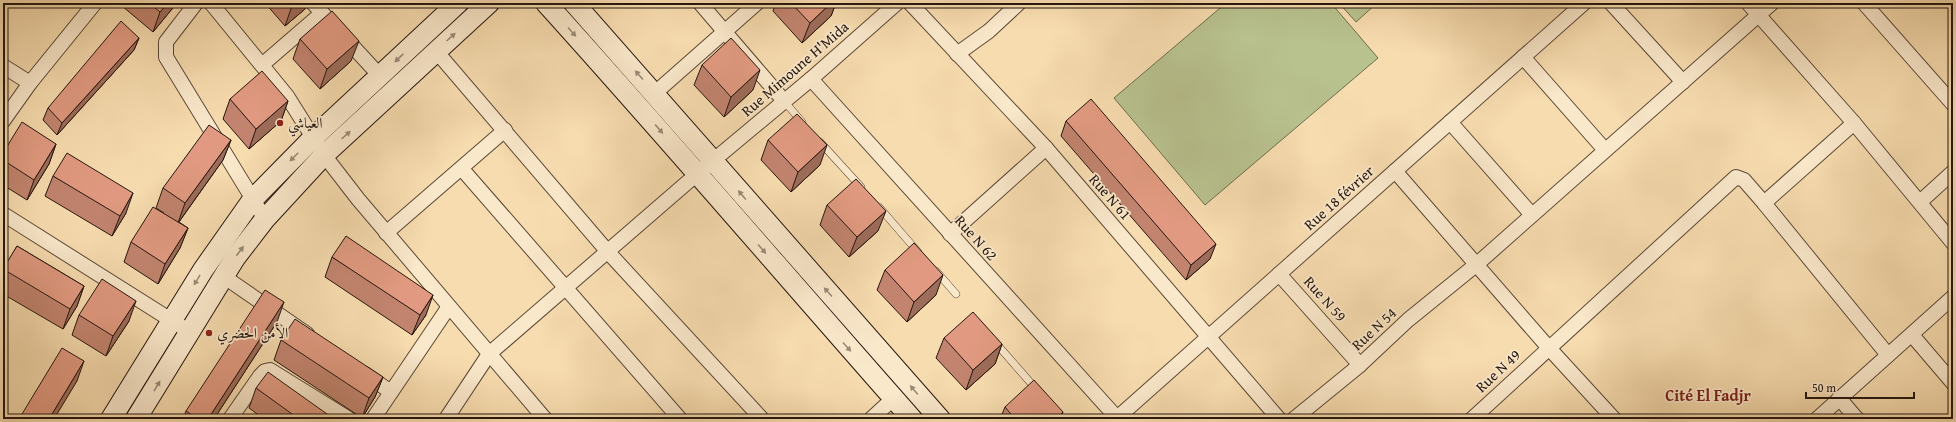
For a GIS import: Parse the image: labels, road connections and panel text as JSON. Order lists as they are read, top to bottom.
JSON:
{
  "streets": {
    "street": [
      "Rue Mimoune H'Mida",
      "Rue N 61",
      "Rue 18 février",
      "Rue N 62",
      "Rue N 59",
      "Rue N 54",
      "Rue N 49"
    ]
  },
  "crossings": [
    ["Rue Mimoune H'Mida", "Rue N 62"],
    ["Rue N 61", "Rue 18 février"],
    ["Rue 18 février", "Rue N 62"],
    ["Rue 18 février", "Rue N 59"],
    ["Rue N 59", "Rue N 54"]
  ],
  "districts": ["Cité El Fadjr"],
  "places": ["العياشي", "الأمن الحضري"],
  "scale_bar": "50 m"
}
